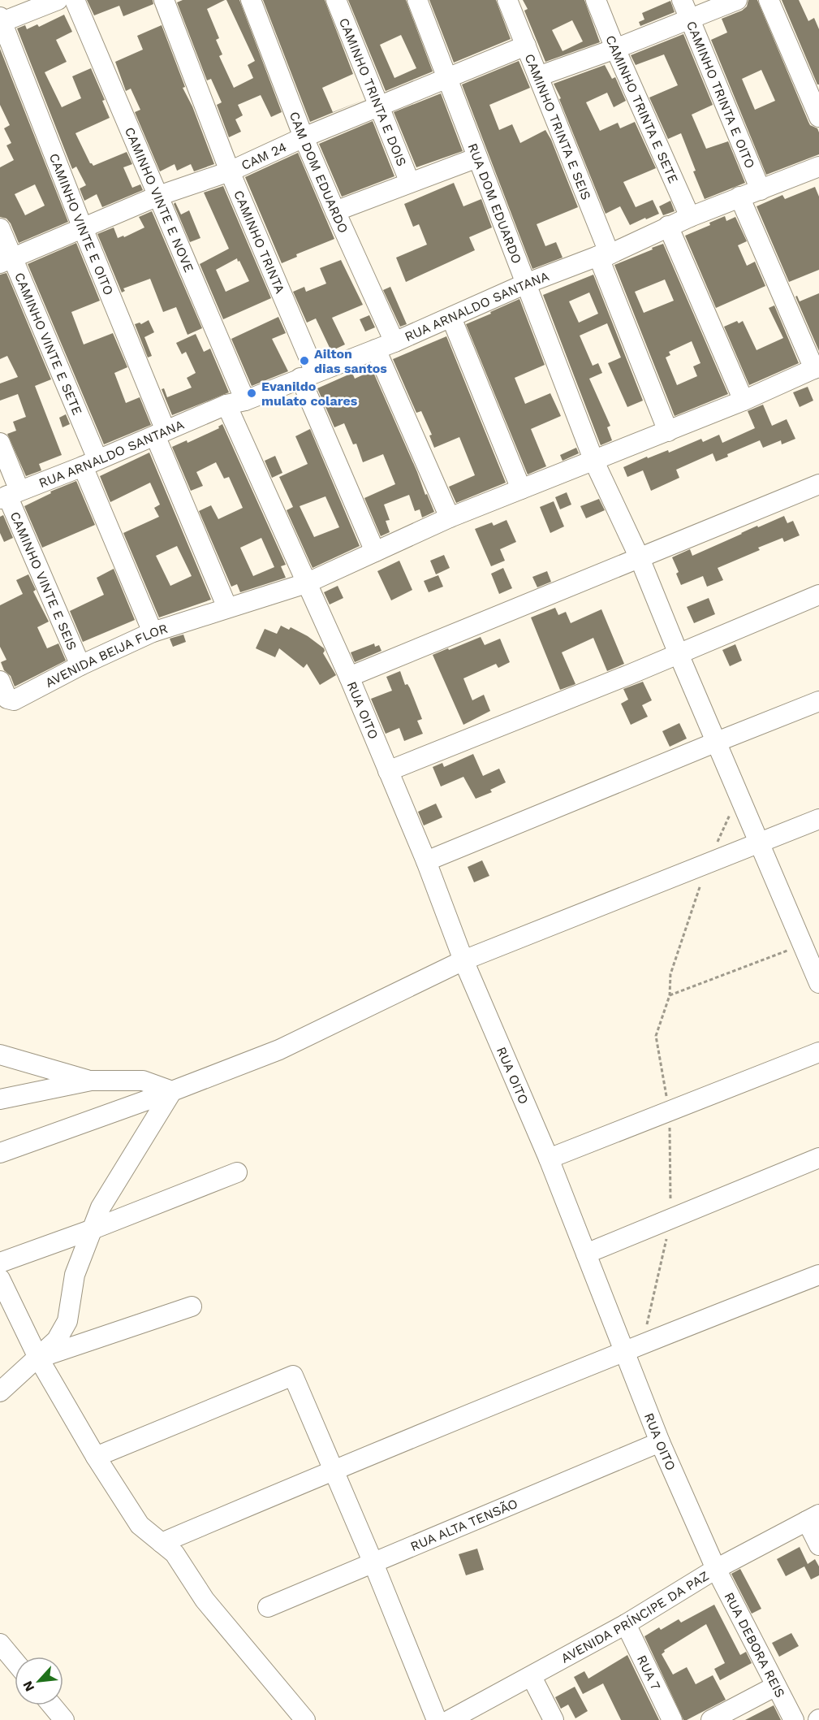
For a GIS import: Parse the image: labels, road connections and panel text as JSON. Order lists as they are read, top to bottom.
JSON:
{
  "streets": {
    "street": [
      "CAMINHO TRINTA E DOIS",
      "CAMINHO TRINTA E OITO",
      "CAMINHO TRINTA E SETE",
      "CAMINHO TRINTA E SEIS",
      "CAM 24",
      "CAM DOM EDUARDO",
      "CAMINHO VINTE E NOVE",
      "RUA DOM EDUARDO",
      "CAMINHO VINTE E OITO",
      "CAMINHO TRINTA",
      "RUA ARNALDO SANTANA",
      "CAMINHO VINTE E SETE",
      "CAMINHO VINTE E SEIS",
      "AVENIDA BEIJA FLOR",
      "RUA OITO",
      "RUA ALTA TENSÃO",
      "AVENIDA PRÍNCIPE DA PAZ",
      "RUA DEBORA REIS",
      "RUA 7"
    ]
  },
  "crossings": [
    ["CAMINHO TRINTA E DOIS", "CAM 24"],
    ["CAMINHO TRINTA E OITO", "RUA ARNALDO SANTANA"],
    ["CAMINHO TRINTA E SETE", "RUA ARNALDO SANTANA"],
    ["CAMINHO TRINTA E SEIS", "CAM 24"],
    ["CAMINHO TRINTA E SEIS", "RUA ARNALDO SANTANA"],
    ["CAMINHO TRINTA E SEIS", "AVENIDA BEIJA FLOR"],
    ["CAM 24", "CAM DOM EDUARDO"],
    ["CAM 24", "CAMINHO VINTE E NOVE"],
    ["CAM 24", "RUA DOM EDUARDO"],
    ["CAM 24", "CAMINHO VINTE E OITO"],
    ["CAM 24", "CAMINHO TRINTA"],
    ["CAM 24", "CAMINHO VINTE E SETE"],
    ["CAM DOM EDUARDO", "RUA ARNALDO SANTANA"],
    ["CAMINHO VINTE E NOVE", "RUA ARNALDO SANTANA"],
    ["CAMINHO VINTE E NOVE", "AVENIDA BEIJA FLOR"],
    ["CAMINHO VINTE E NOVE", "RUA OITO"],
    ["RUA DOM EDUARDO", "RUA ARNALDO SANTANA"],
    ["RUA DOM EDUARDO", "AVENIDA BEIJA FLOR"],
    ["CAMINHO VINTE E OITO", "RUA ARNALDO SANTANA"],
    ["CAMINHO VINTE E OITO", "AVENIDA BEIJA FLOR"],
    ["CAMINHO TRINTA", "RUA ARNALDO SANTANA"],
    ["CAMINHO TRINTA", "AVENIDA BEIJA FLOR"],
    ["RUA ARNALDO SANTANA", "CAMINHO VINTE E SETE"],
    ["RUA ARNALDO SANTANA", "CAMINHO VINTE E SEIS"],
    ["CAMINHO VINTE E SETE", "AVENIDA BEIJA FLOR"],
    ["CAMINHO VINTE E SEIS", "AVENIDA BEIJA FLOR"],
    ["AVENIDA BEIJA FLOR", "RUA OITO"],
    ["RUA OITO", "RUA ALTA TENSÃO"],
    ["RUA OITO", "AVENIDA PRÍNCIPE DA PAZ"],
    ["RUA OITO", "RUA DEBORA REIS"],
    ["AVENIDA PRÍNCIPE DA PAZ", "RUA DEBORA REIS"],
    ["AVENIDA PRÍNCIPE DA PAZ", "RUA 7"]
  ],
  "places": ["Ailton dias santos", "Evanildo mulato colares"],
  "north": "bottom left"
}
